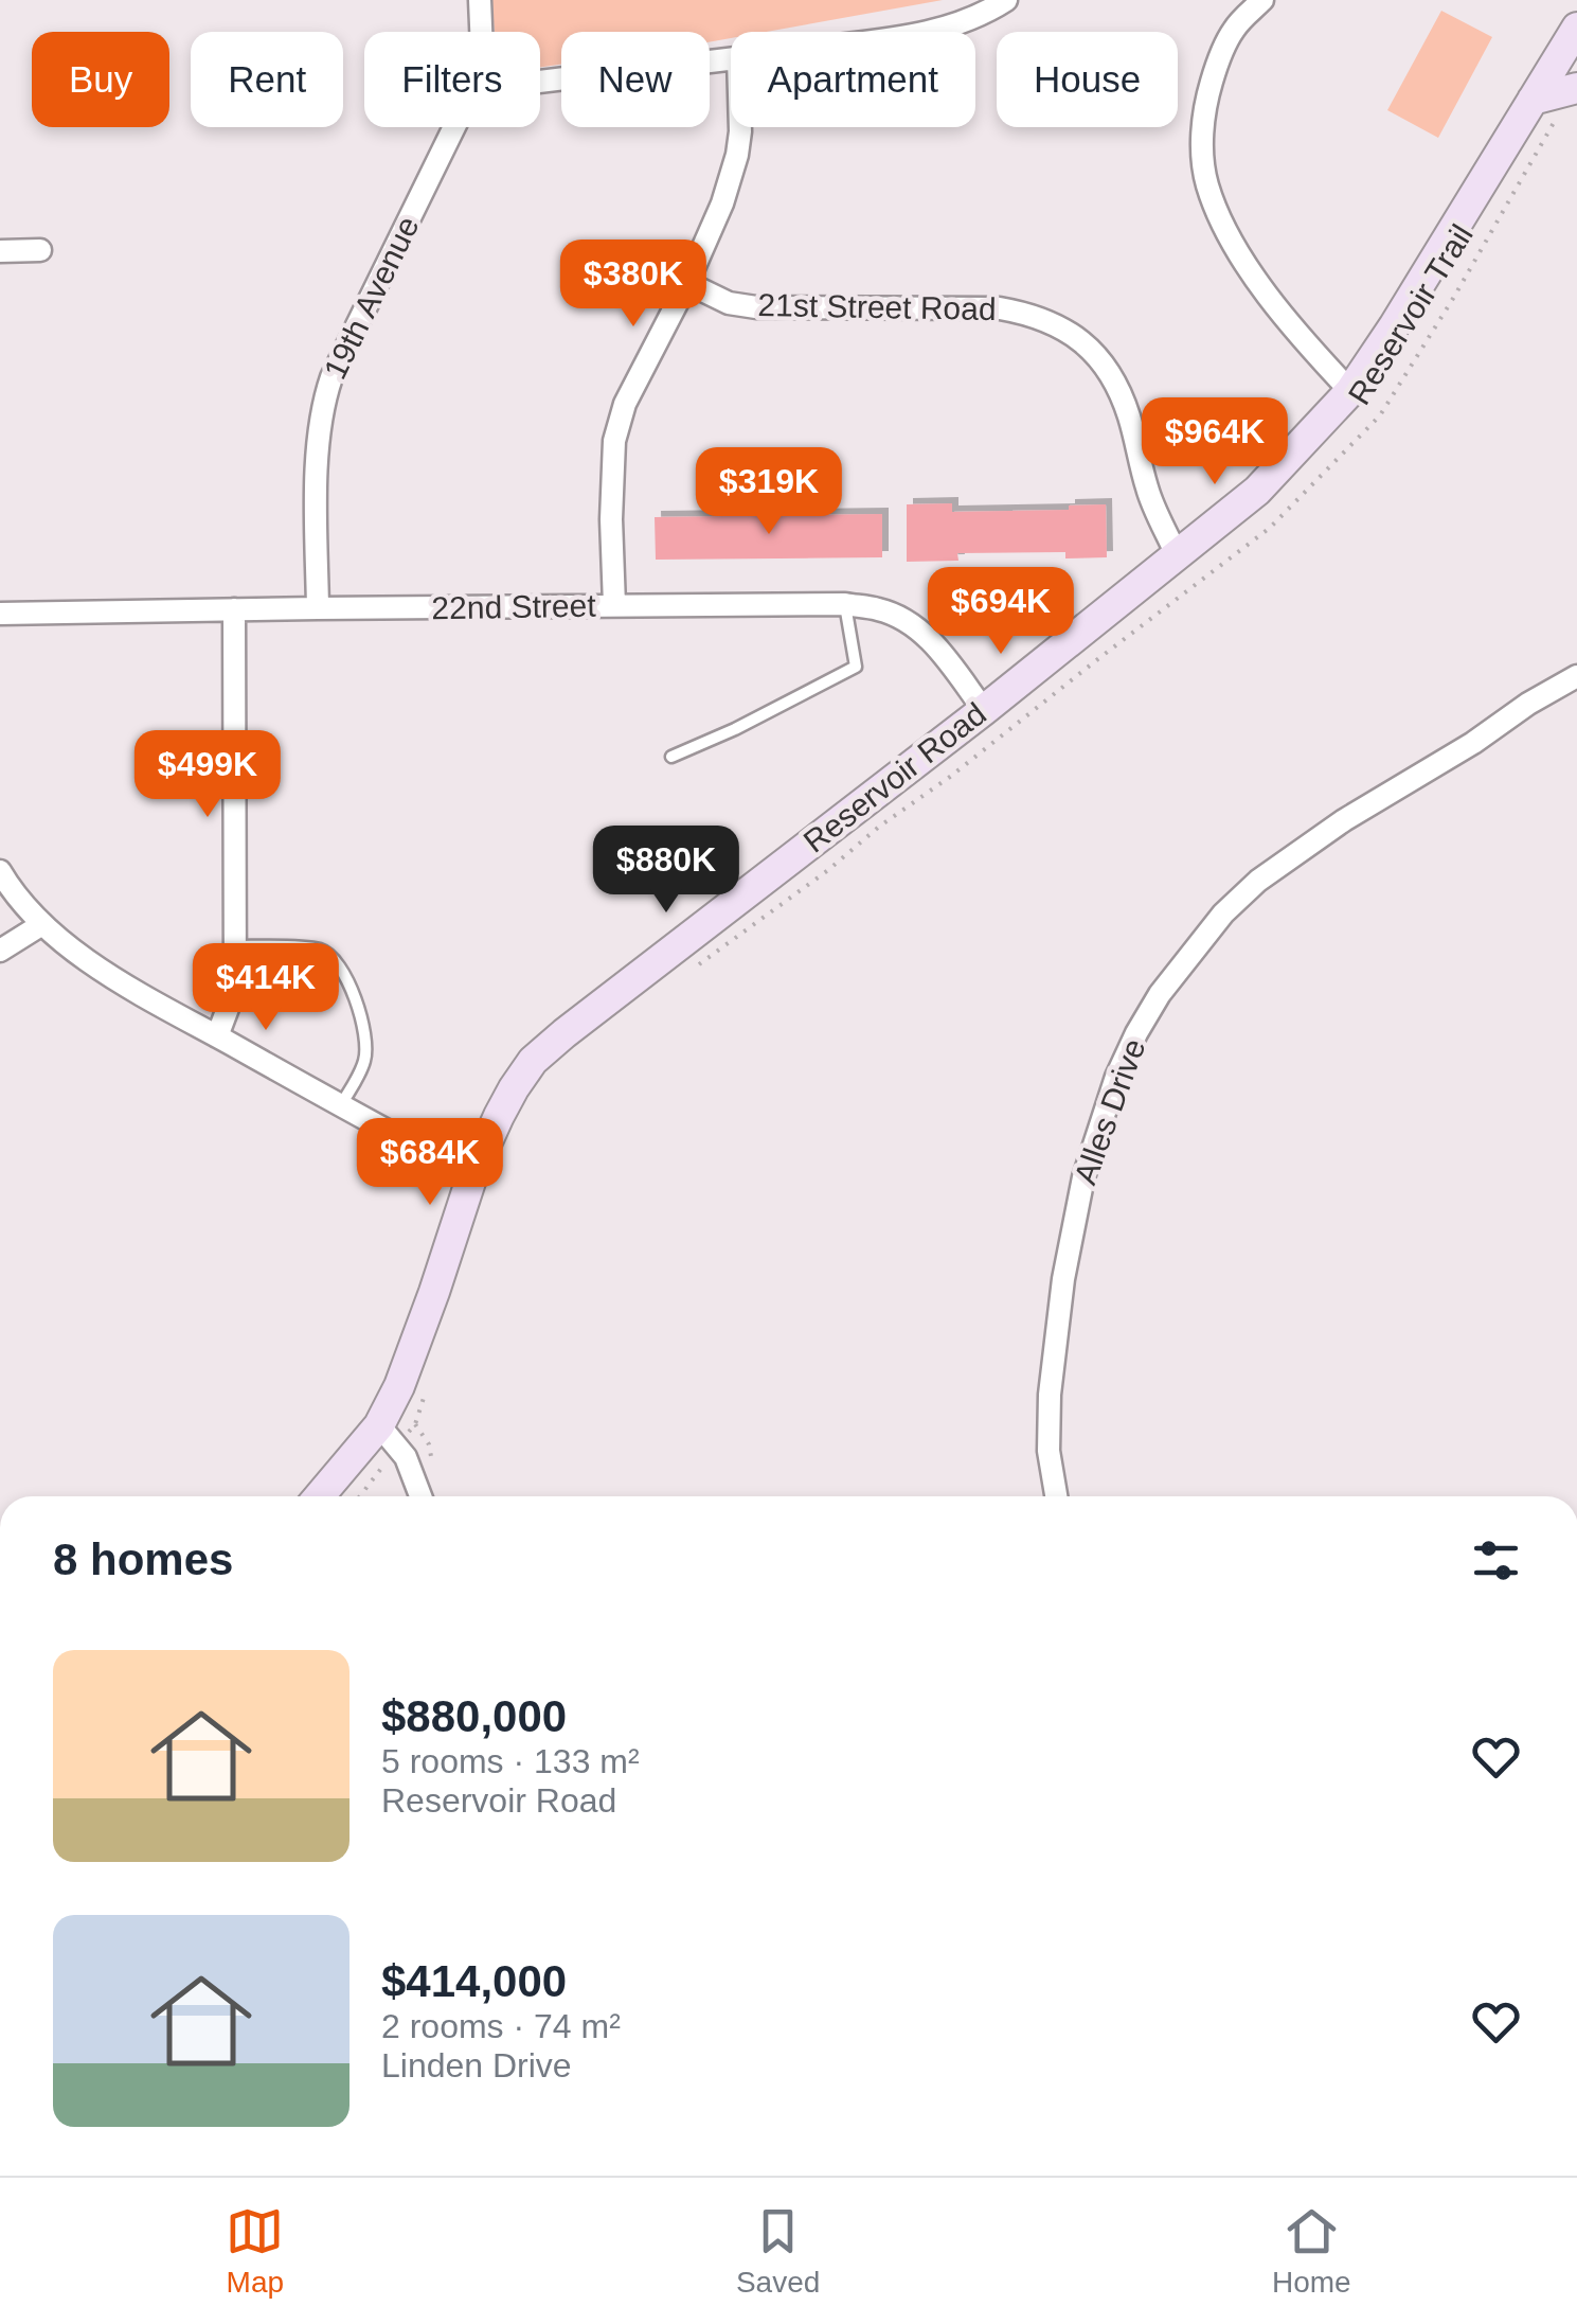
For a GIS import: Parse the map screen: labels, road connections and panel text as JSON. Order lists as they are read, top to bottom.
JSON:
{
  "streets": {
    "street": [
      "19th Avenue",
      "21st Street Road",
      "22nd Street",
      "Reservoir Road",
      "Alles Drive"
    ],
    "path": ["Reservoir Trail"]
  },
  "crossings": [
    ["19th Avenue", "22nd Street"],
    ["21st Street Road", "Reservoir Road"],
    ["Reservoir Trail", "Reservoir Road"],
    ["22nd Street", "Reservoir Road"]
  ],
  "page": {
    "chip": [
      "Buy",
      "Rent",
      "Filters",
      "New",
      "Apartment",
      "House"
    ],
    "price": [
      "$380K",
      "$964K",
      "$319K",
      "$694K",
      "$499K",
      "$880K",
      "$414K",
      "$684K"
    ],
    "heading": "8 homes",
    "list": [
      {
        "name": "$880,000",
        "note": "5 rooms · 133 m² · Reservoir Road"
      },
      {
        "name": "$414,000",
        "note": "2 rooms · 74 m² · Linden Drive"
      }
    ],
    "tabs": ["Map", "Saved", "Home"]
  }
}
